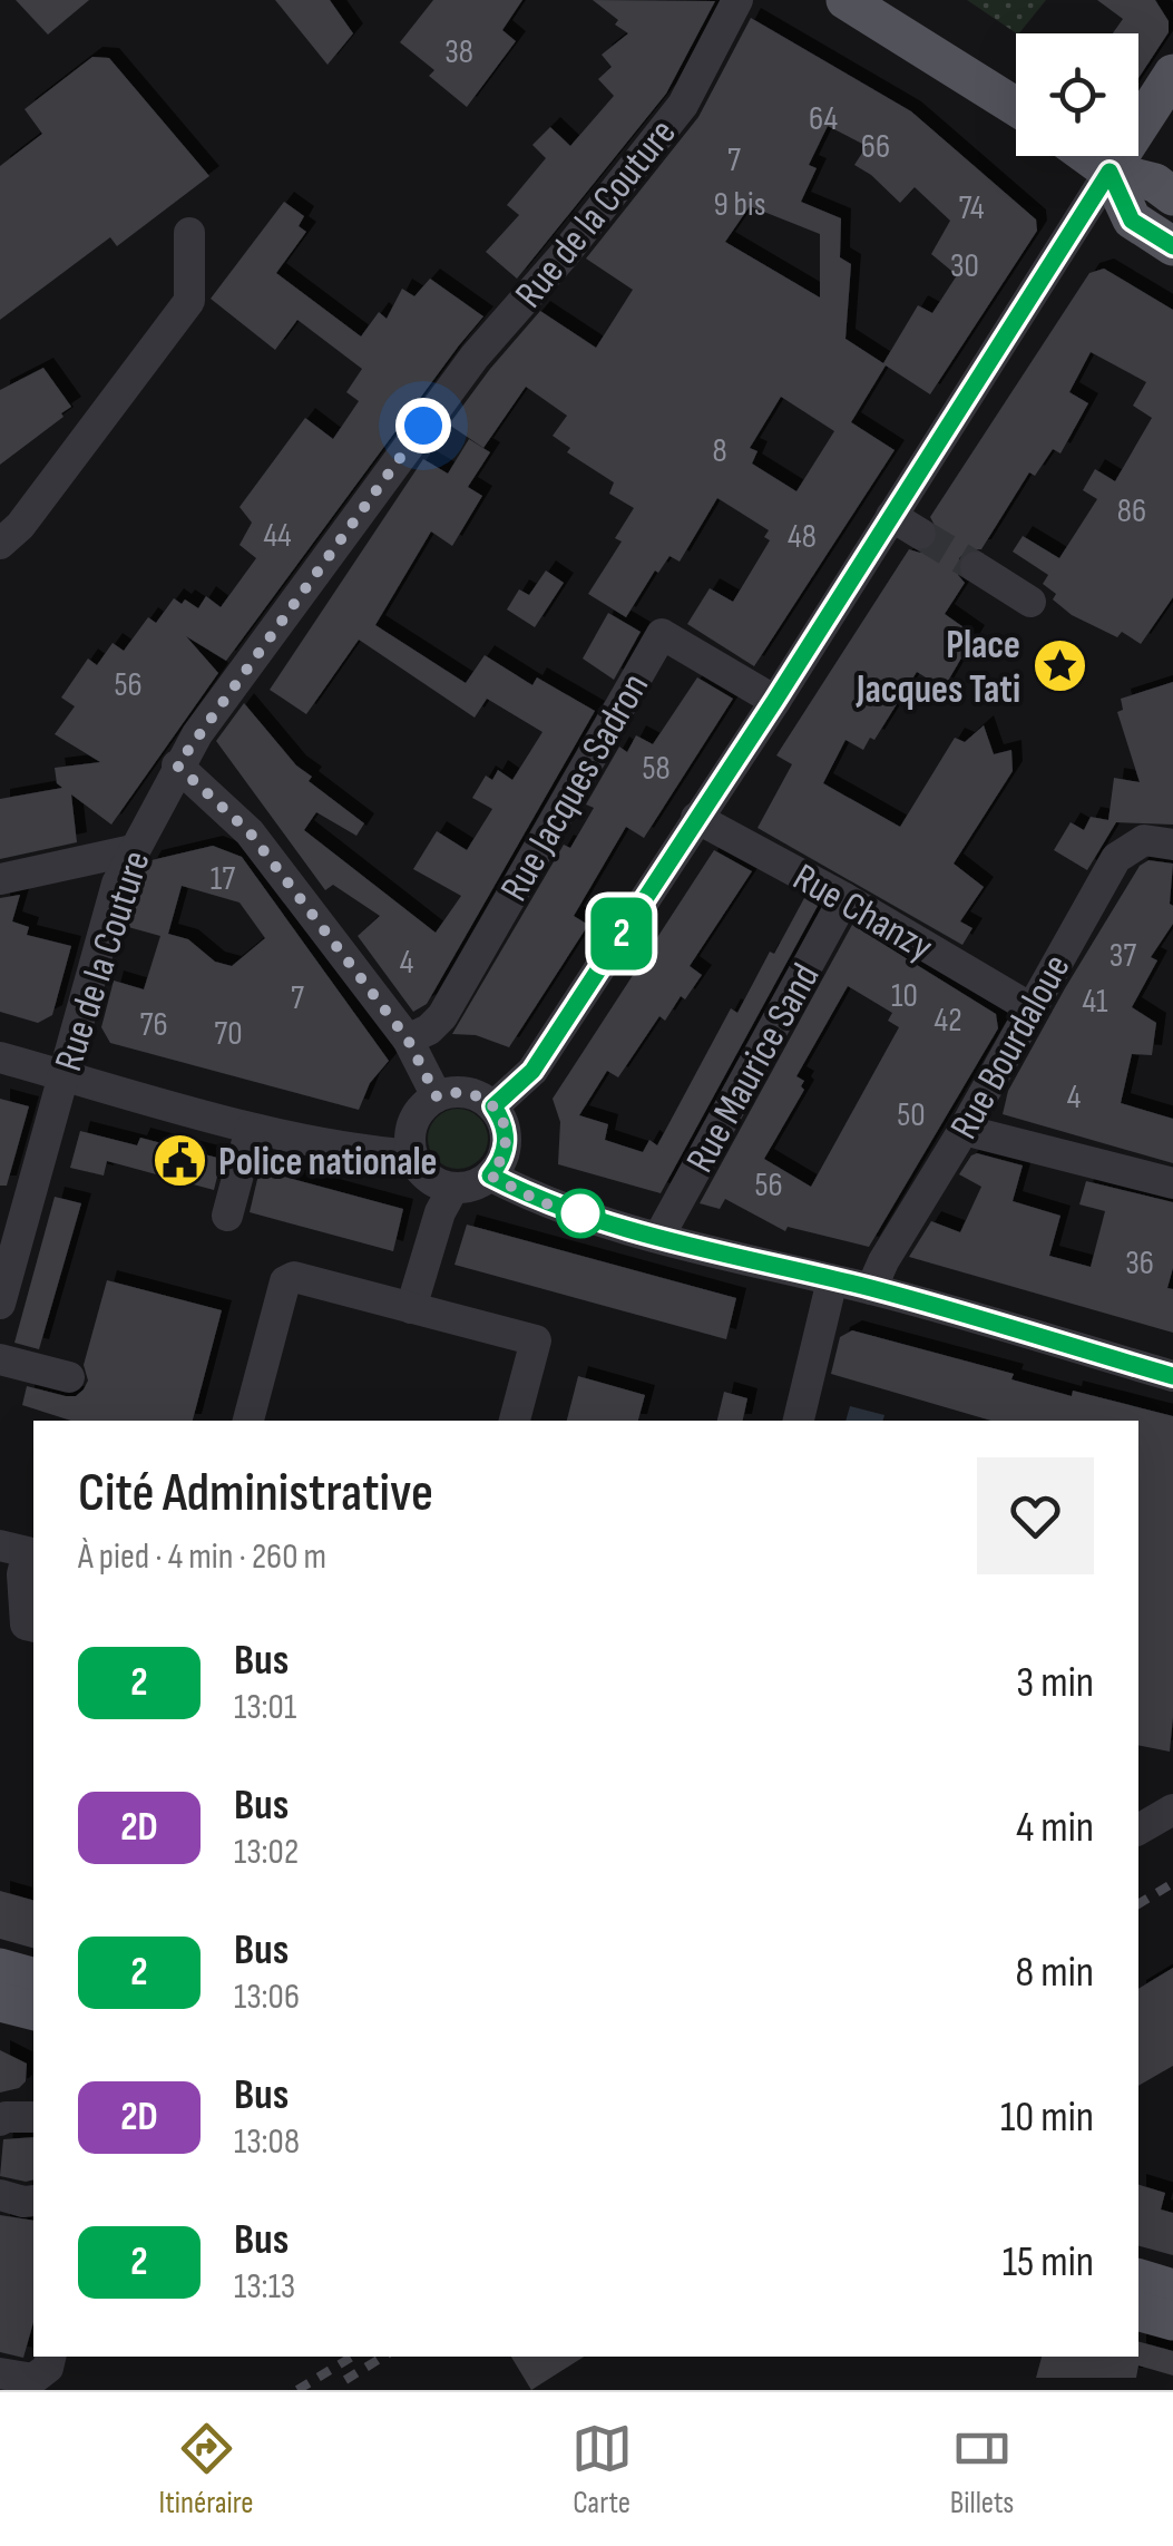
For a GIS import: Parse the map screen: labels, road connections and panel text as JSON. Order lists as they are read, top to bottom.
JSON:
{
  "streets": {
    "street": [
      "Rue de la Couture",
      "Rue Jacques Sadron",
      "Rue Chanzy",
      "Rue Bourdaloue",
      "Rue Maurice Sand"
    ]
  },
  "crossings": [
    ["Rue Chanzy", "Rue Bourdaloue"],
    ["Rue Chanzy", "Rue Maurice Sand"]
  ],
  "places": {
    "place": ["Place Jacques Tati"],
    "public building": ["Police nationale"]
  },
  "lines": ["bus line 2"],
  "house_numbers": [
    "38",
    "64",
    "66",
    "7",
    "9 bis",
    "74",
    "30",
    "8",
    "86",
    "44",
    "48",
    "56",
    "58",
    "17",
    "37",
    "4",
    "10",
    "7",
    "41",
    "42",
    "76",
    "70",
    "4",
    "50",
    "56",
    "36"
  ],
  "page": {
    "on_map": "2",
    "heading": ["Cité Administrative", "À pied · 4 min · 260 m"],
    "list": [
      {
        "mark": "2",
        "name": "Bus",
        "note": "13:01",
        "value": "3 min"
      },
      {
        "mark": "2D",
        "name": "Bus",
        "note": "13:02",
        "value": "4 min"
      },
      {
        "mark": "2",
        "name": "Bus",
        "note": "13:06",
        "value": "8 min"
      },
      {
        "mark": "2D",
        "name": "Bus",
        "note": "13:08",
        "value": "10 min"
      },
      {
        "mark": "2",
        "name": "Bus",
        "note": "13:13",
        "value": "15 min"
      }
    ],
    "tabs": ["Itinéraire", "Carte", "Billets"]
  }
}
